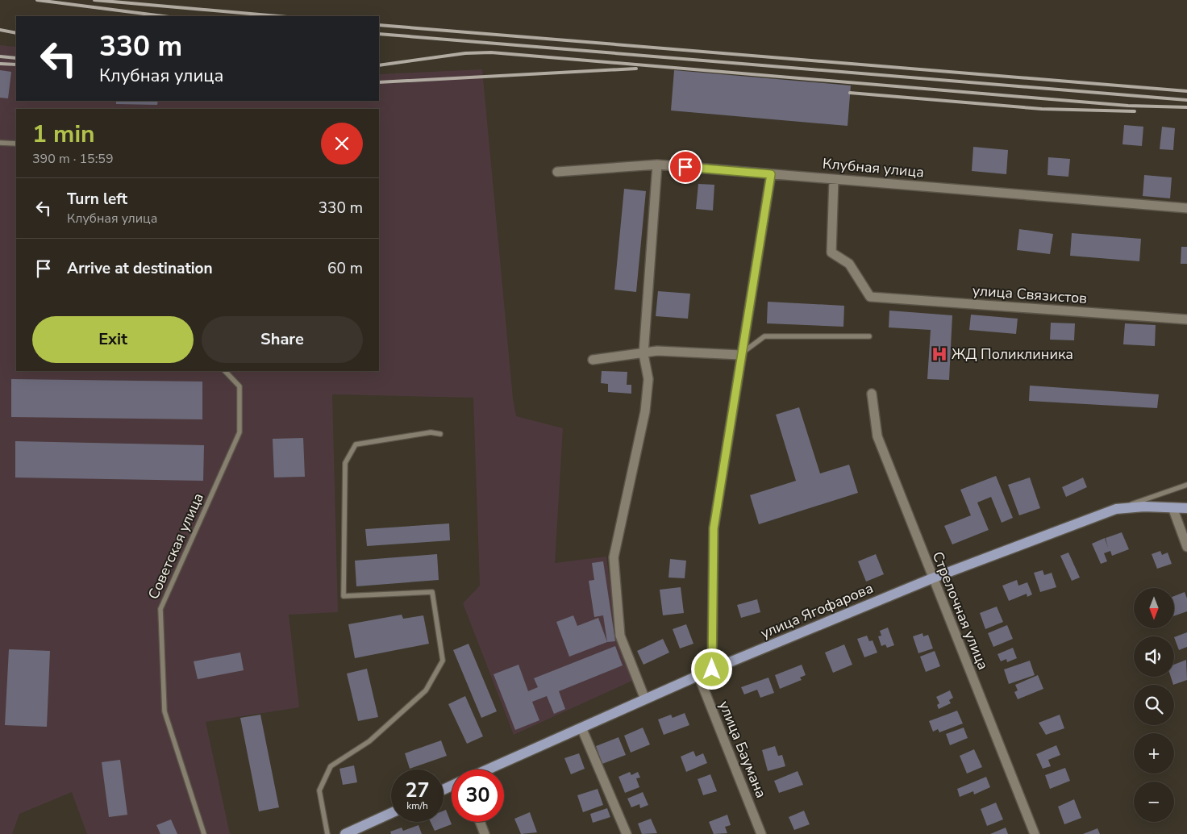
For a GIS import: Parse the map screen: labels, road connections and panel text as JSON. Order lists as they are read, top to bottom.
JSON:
{
  "streets": {
    "main road": ["улица Ягофарова"],
    "street": [
      "Клубная улица",
      "улица Связистов",
      "Стрелочная улица",
      "улица Баумана"
    ],
    "lane": ["Советская улица"]
  },
  "crossings": [
    ["Клубная улица", "улица Связистов"],
    ["улица Ягофарова", "Стрелочная улица"],
    ["улица Ягофарова", "улица Баумана"]
  ],
  "places": {
    "hospital": ["ЖД Поликлиника"]
  },
  "north": "bottom",
  "page": {
    "turn": ["330 m", "Клубная улица"],
    "heading": ["1 min", "390 m · 15:59"],
    "list": [
      {
        "name": "Turn left",
        "note": "Клубная улица",
        "value": "330 m"
      },
      {
        "name": "Arrive at destination",
        "value": "60 m"
      }
    ],
    "buttons": ["Exit", "Share"],
    "map_buttons": ["+", "−"],
    "speed": "27 km/h",
    "limit": "30"
  }
}
